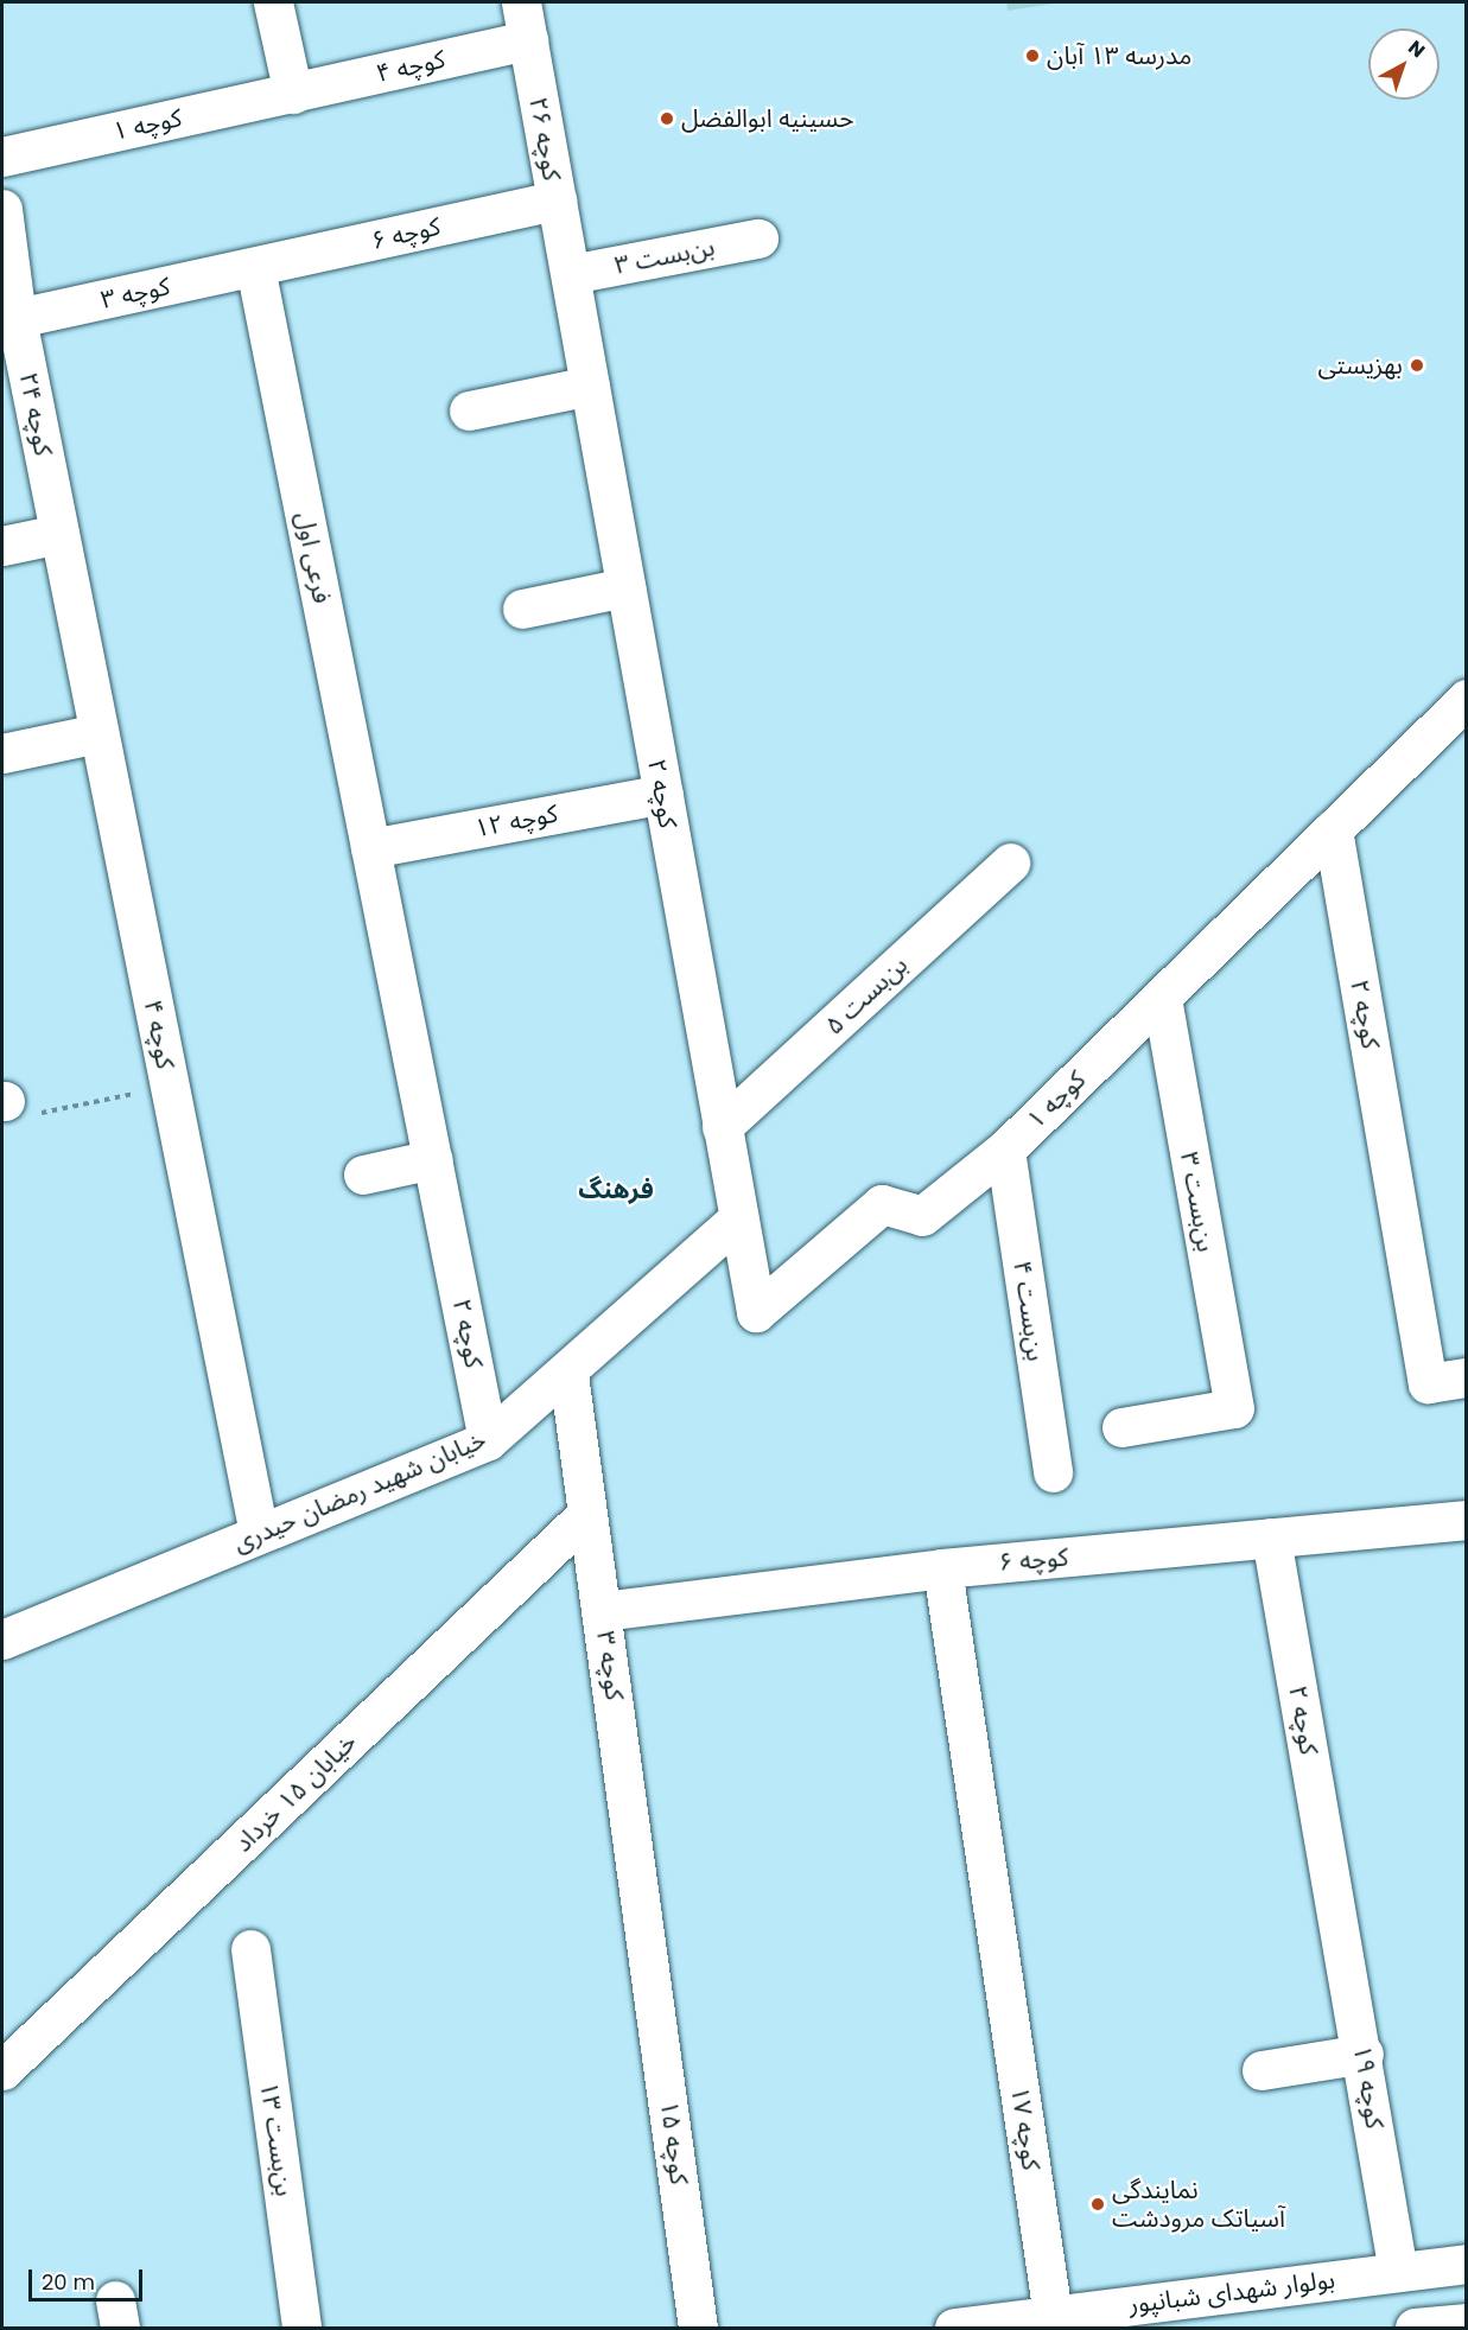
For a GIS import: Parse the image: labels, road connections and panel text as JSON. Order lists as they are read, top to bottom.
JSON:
{
  "streets": {
    "street": [
      "کوچه ۴",
      "کوچه ۱",
      "کوچه ۲۶",
      "کوچه ۶",
      "بن‌بست ۳",
      "کوچه ۳",
      "کوچه ۲۴",
      "فرعی اول",
      "کوچه ۲",
      "کوچه ۱۲",
      "بن‌بست ۵",
      "بن‌بست ۴",
      "خیابان شهید رمضان حیدری",
      "خیابان ۱۵ خرداد",
      "کوچه ۱۹",
      "کوچه ۱۷",
      "بن‌بست ۱۳",
      "کوچه ۱۵",
      "بولوار شهدای شبانپور"
    ]
  },
  "crossings": [
    ["کوچه ۴", "کوچه ۱"],
    ["کوچه ۴", "کوچه ۲۶"],
    ["کوچه ۴", "کوچه ۲۴"],
    ["کوچه ۴", "خیابان شهید رمضان حیدری"],
    ["کوچه ۱", "بن‌بست ۳"],
    ["کوچه ۱", "کوچه ۲"],
    ["کوچه ۱", "بن‌بست ۴"],
    ["کوچه ۲۶", "کوچه ۶"],
    ["کوچه ۲۶", "بن‌بست ۳"],
    ["کوچه ۲۶", "کوچه ۲"],
    ["کوچه ۶", "کوچه ۳"],
    ["کوچه ۶", "فرعی اول"],
    ["کوچه ۶", "کوچه ۲"],
    ["کوچه ۶", "کوچه ۱۷"],
    ["بن‌بست ۳", "کوچه ۲"],
    ["کوچه ۳", "کوچه ۲۴"],
    ["کوچه ۳", "فرعی اول"],
    ["کوچه ۳", "خیابان شهید رمضان حیدری"],
    ["کوچه ۳", "خیابان ۱۵ خرداد"],
    ["کوچه ۳", "کوچه ۱۵"],
    ["فرعی اول", "کوچه ۲"],
    ["فرعی اول", "کوچه ۱۲"],
    ["کوچه ۲", "کوچه ۱۲"],
    ["کوچه ۲", "بن‌بست ۵"],
    ["کوچه ۲", "خیابان شهید رمضان حیدری"],
    ["کوچه ۲", "کوچه ۱۹"],
    ["کوچه ۱۹", "بولوار شهدای شبانپور"],
    ["کوچه ۱۷", "بولوار شهدای شبانپور"]
  ],
  "districts": ["فرهنگ"],
  "places": [
    "مدرسه ۱۳ آبان",
    "حسینیه ابوالفضل",
    "بهزیستی",
    "نمایندگی آسیاتک مرودشت"
  ],
  "scale_bar": "20 m",
  "north": "top right"
}
